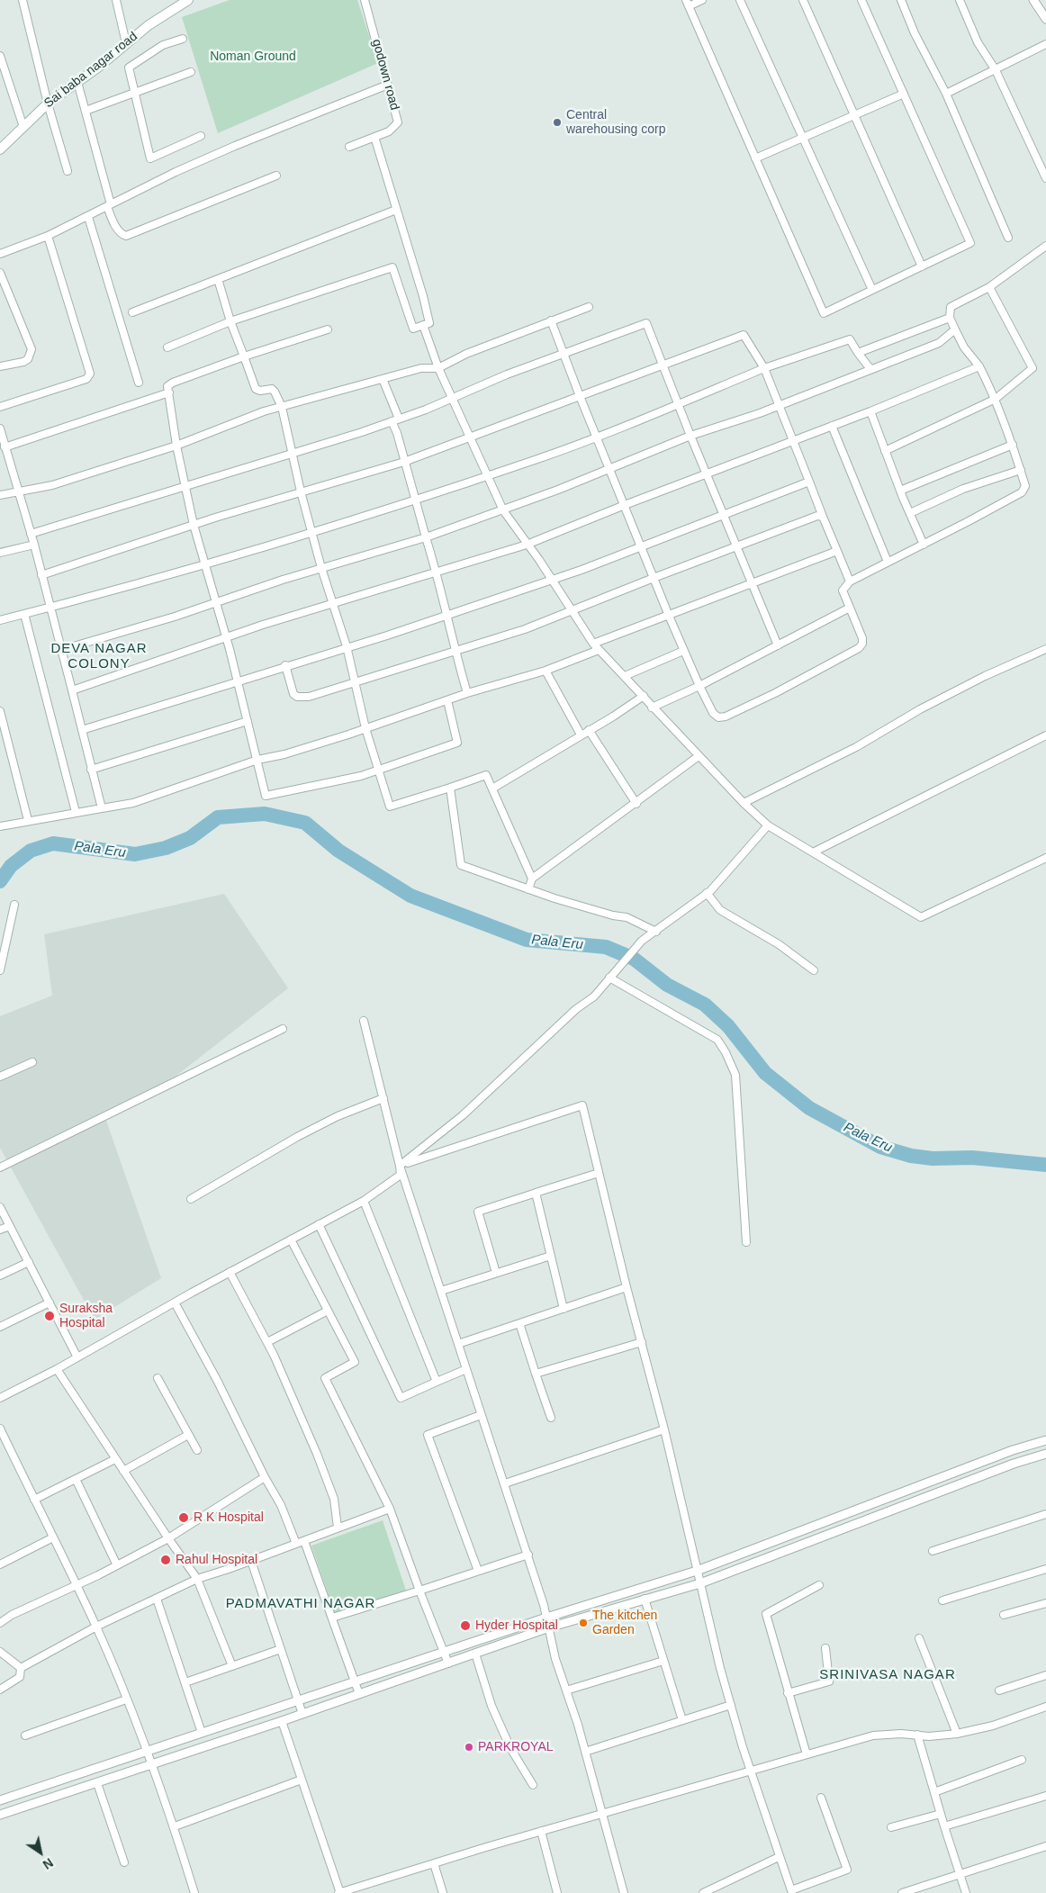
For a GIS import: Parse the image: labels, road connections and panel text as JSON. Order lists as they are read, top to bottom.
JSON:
{
  "streets": {
    "main road": ["Sai baba nagar road"],
    "street": ["godown road"]
  },
  "districts": ["DEVA NAGAR COLONY", "PADMAVATHI NAGAR", "SRINIVASA NAGAR"],
  "water": ["Pala Eru"],
  "parks": ["Noman Ground"],
  "places": [
    "Central warehousing corp",
    "Suraksha Hospital",
    "R K Hospital",
    "Rahul Hospital",
    "The kitchen Garden",
    "Hyder Hospital",
    "PARKROYAL"
  ],
  "north": "bottom right"
}
